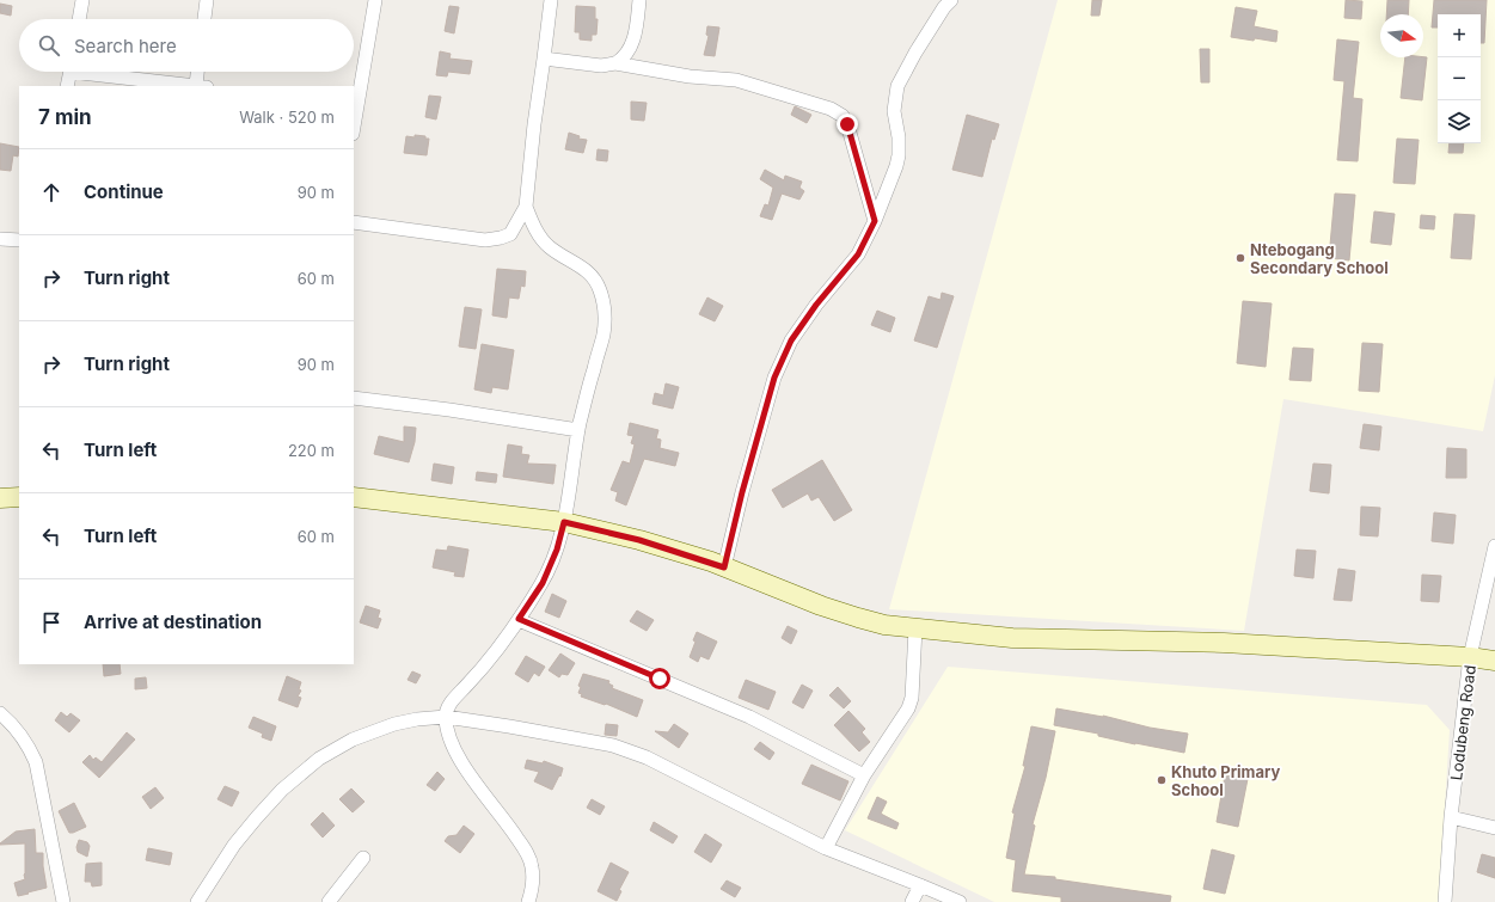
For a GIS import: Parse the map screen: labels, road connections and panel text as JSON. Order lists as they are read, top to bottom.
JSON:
{
  "streets": {
    "street": ["Lodubeng Road"]
  },
  "places": ["Ntebogang Secondary School", "Khuto Primary School"],
  "north": "right",
  "page": {
    "map_buttons": ["+", "−"],
    "search": "Search here",
    "heading": ["7 min", "Walk · 520 m"],
    "list": [
      ["Continue", "90 m"],
      ["Turn right", "60 m"],
      ["Turn right", "90 m"],
      ["Turn left", "220 m"],
      ["Turn left", "60 m"],
      "Arrive at destination"
    ]
  }
}
